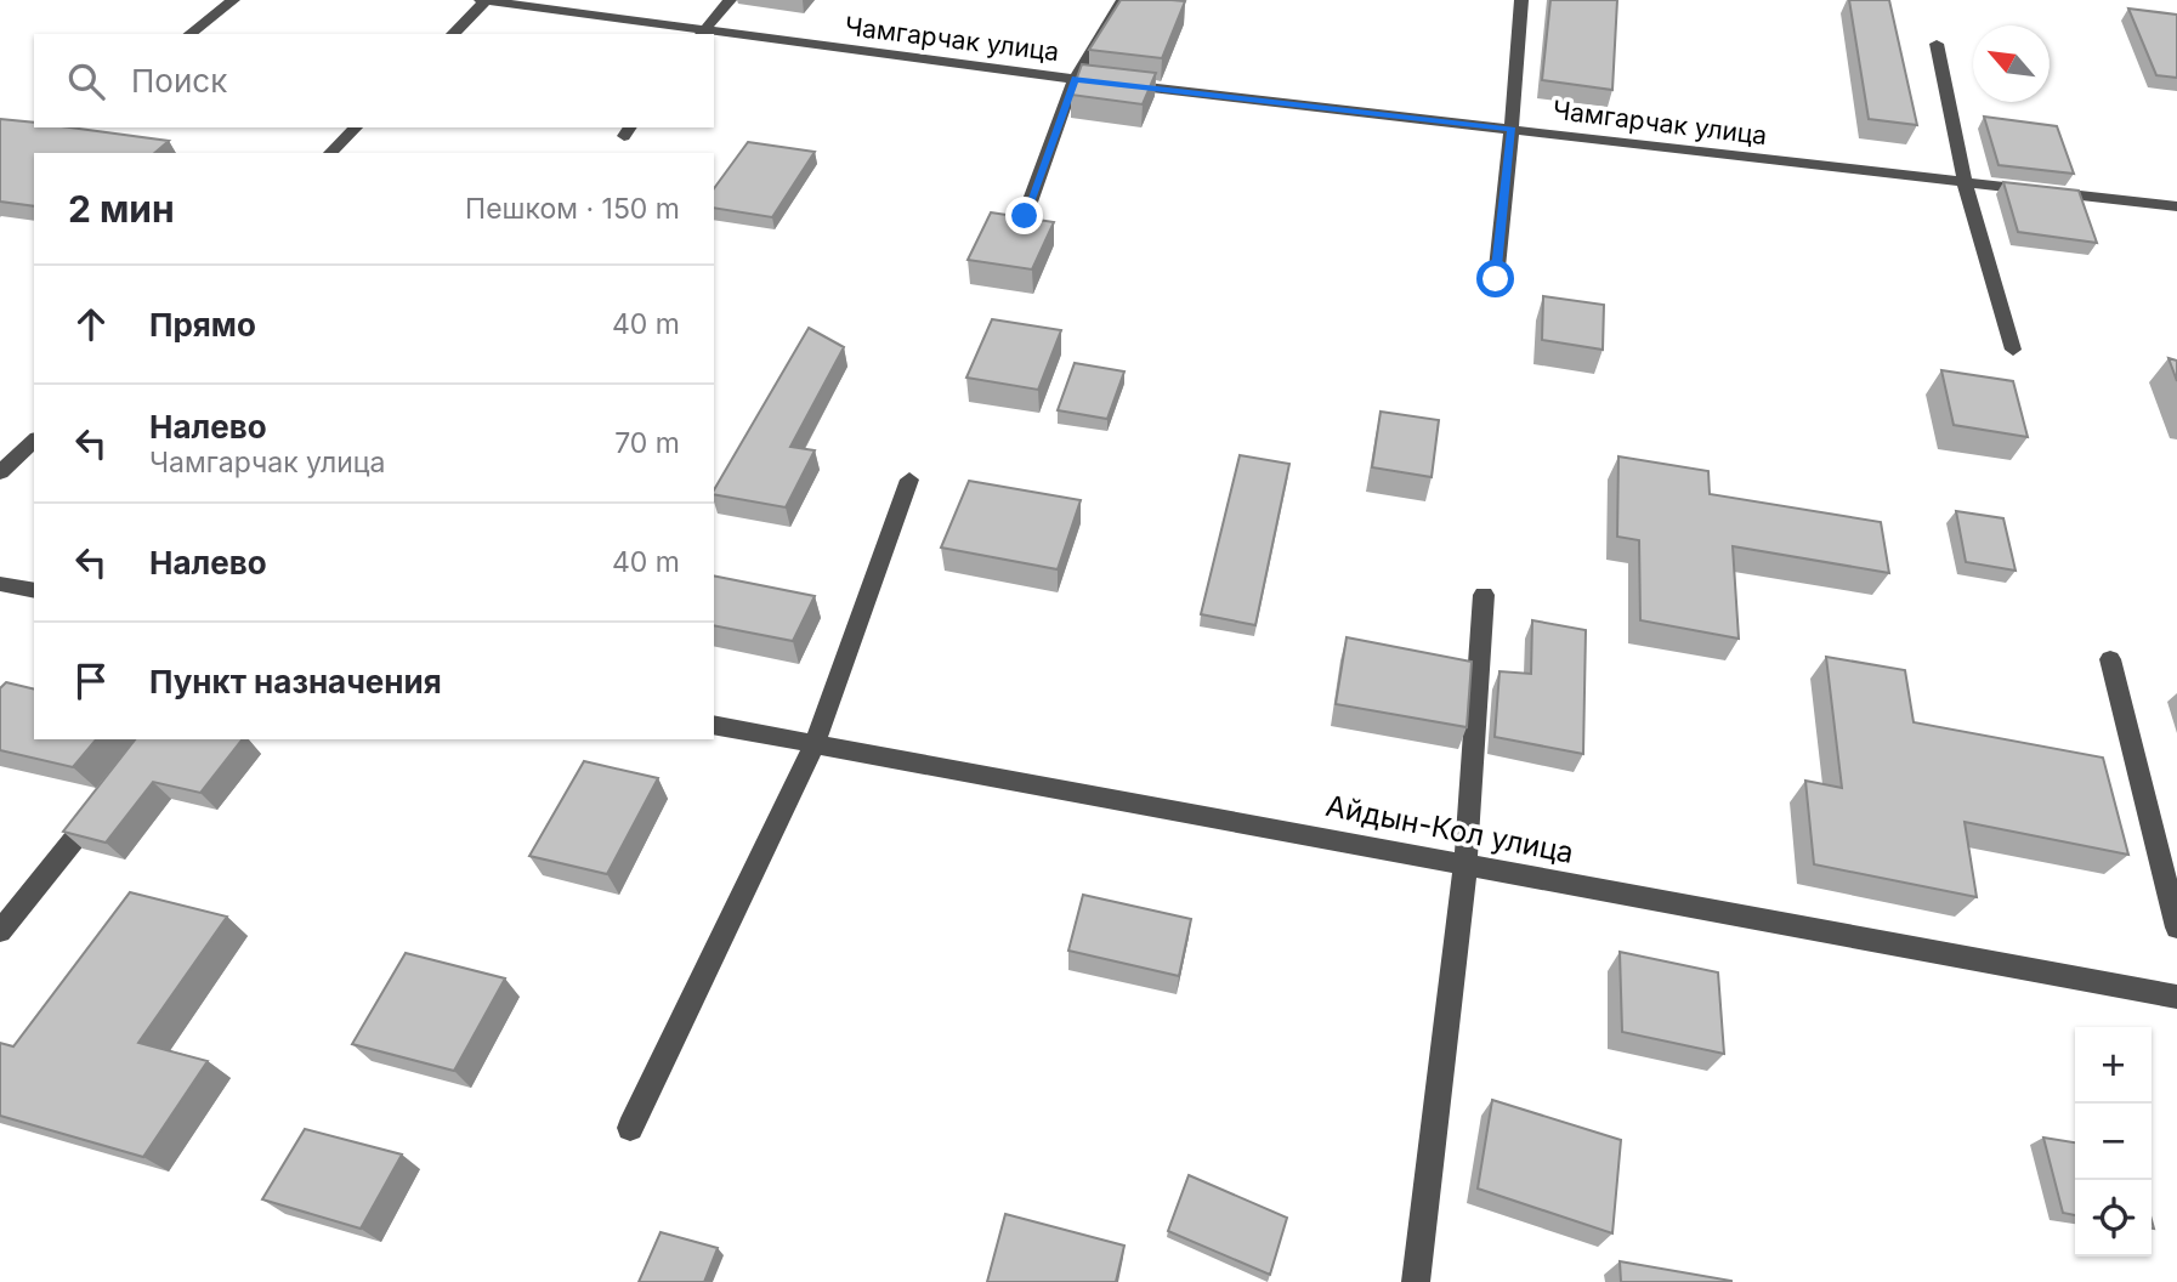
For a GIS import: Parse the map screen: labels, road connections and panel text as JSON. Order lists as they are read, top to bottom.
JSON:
{
  "streets": {
    "street": ["Чамгарчак улица", "Айдын-Кол улица"]
  },
  "north": "top left",
  "page": {
    "search": "Поиск",
    "heading": ["2 мин", "Пешком · 150 m"],
    "list": [
      ["Прямо", "40 m"],
      ["Налево", "Чамгарчак улица", "70 m"],
      ["Налево", "40 m"],
      "Пункт назначения"
    ],
    "map_buttons": ["+", "−"]
  }
}
